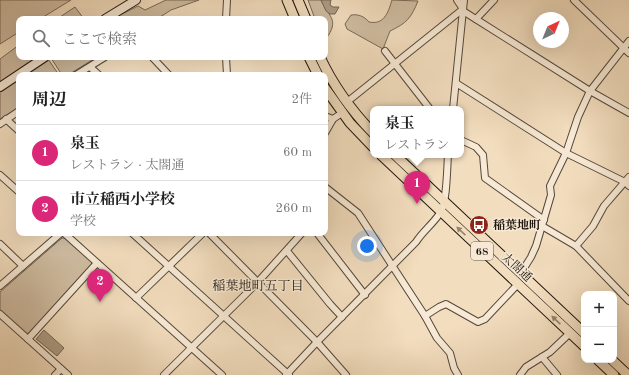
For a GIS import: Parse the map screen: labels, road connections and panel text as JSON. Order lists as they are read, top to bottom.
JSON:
{
  "streets": {
    "main road": ["68", "太閤通"]
  },
  "districts": ["稲葉地町五丁目"],
  "places": {
    "bus stop": ["稲葉地町"]
  },
  "north": "top right",
  "page": {
    "search": "ここで検索",
    "heading": ["周辺", "2件"],
    "popup": ["泉玉", "レストラン"],
    "list": [
      {
        "mark": "1",
        "name": "泉玉",
        "note": "レストラン · 太閤通",
        "value": "60 m"
      },
      {
        "mark": "2",
        "name": "市立稲西小学校",
        "note": "学校",
        "value": "260 m"
      }
    ],
    "pins": ["1", "2"],
    "map_buttons": ["+", "−"]
  }
}
